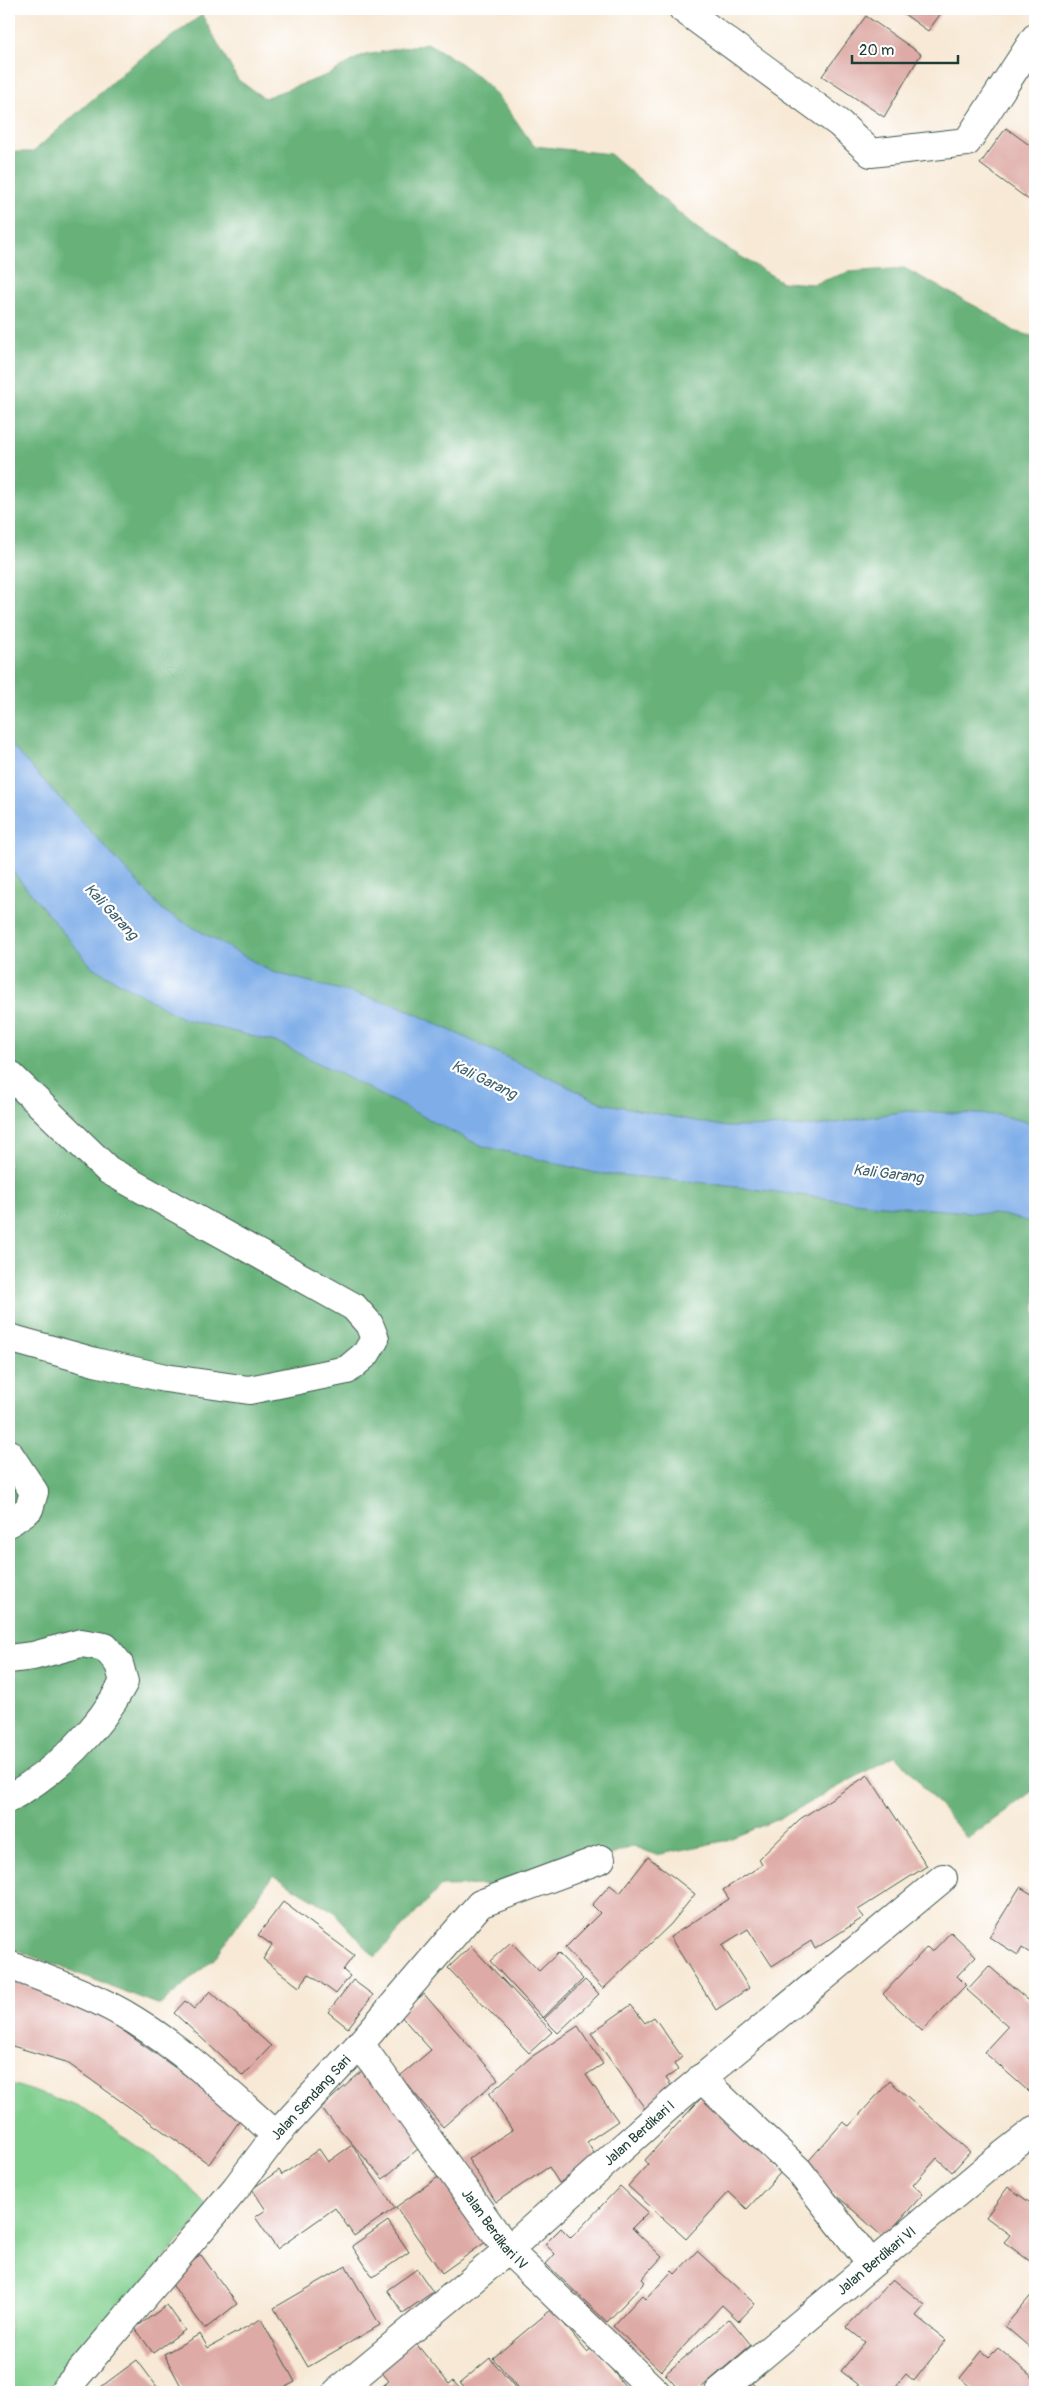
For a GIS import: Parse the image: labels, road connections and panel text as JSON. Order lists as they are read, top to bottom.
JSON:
{
  "streets": {
    "street": [
      "Jalan Sendang Sari",
      "Jalan Berdikari I",
      "Jalan Berdikari IV",
      "Jalan Berdikari VI"
    ]
  },
  "crossings": [
    ["Jalan Sendang Sari", "Jalan Berdikari IV"],
    ["Jalan Berdikari I", "Jalan Berdikari IV"]
  ],
  "water": ["Kali Garang"],
  "scale_bar": "20 m"
}
